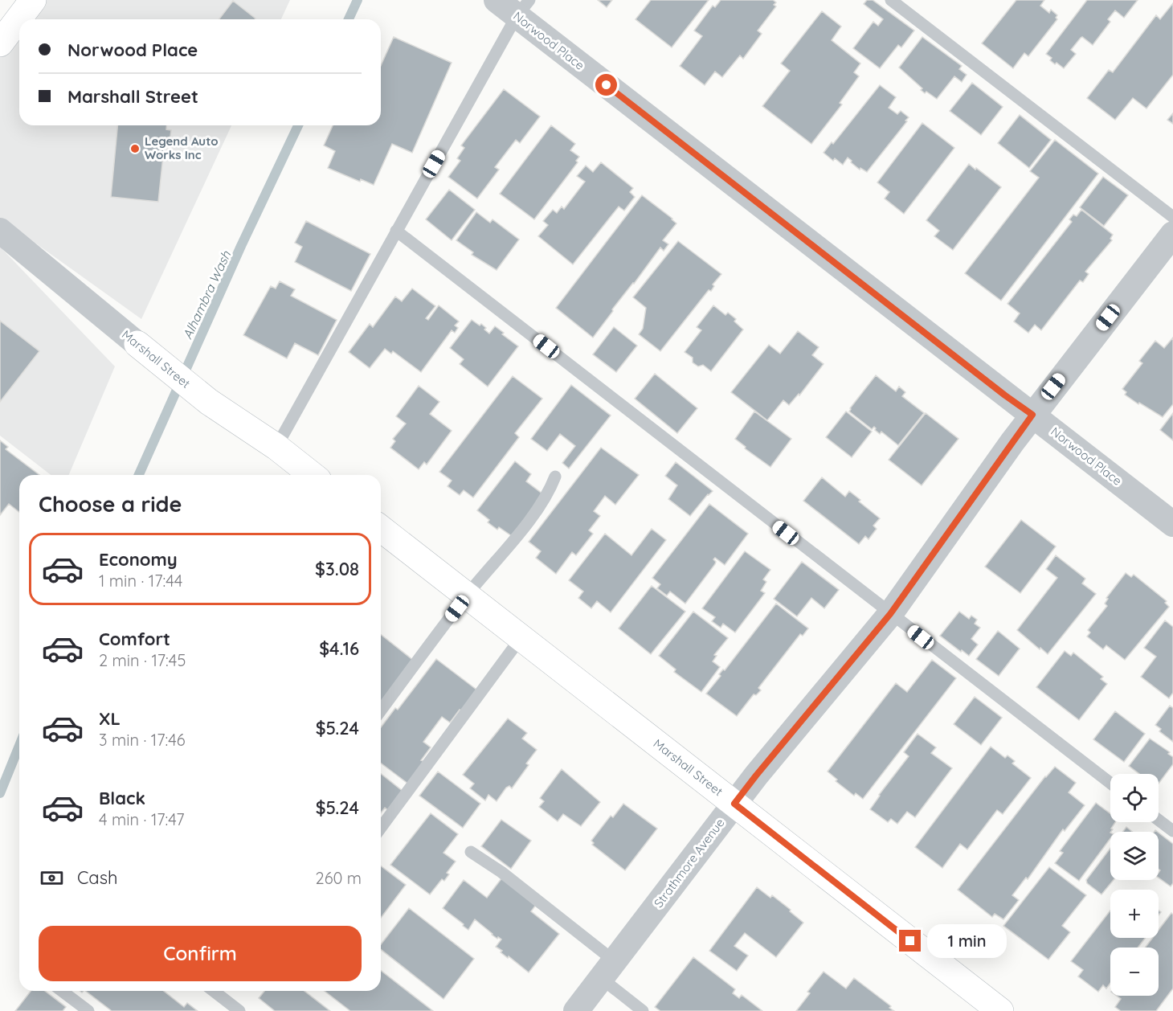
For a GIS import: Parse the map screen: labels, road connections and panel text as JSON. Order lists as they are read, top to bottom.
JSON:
{
  "streets": {
    "street": ["Norwood Place", "Marshall Street", "Strathmore Avenue"]
  },
  "crossings": [
    ["Norwood Place", "Strathmore Avenue"],
    ["Marshall Street", "Strathmore Avenue"]
  ],
  "water": ["Alhambra Wash"],
  "places": ["Legend Auto Works Inc"],
  "page": {
    "banner": ["Norwood Place", "Marshall Street"],
    "heading": "Choose a ride",
    "list": [
      {
        "name": "Economy",
        "note": "1 min · 17:44",
        "value": "$3.08"
      },
      {
        "name": "Comfort",
        "note": "2 min · 17:45",
        "value": "$4.16"
      },
      {
        "name": "XL",
        "note": "3 min · 17:46",
        "value": "$5.24"
      },
      {
        "name": "Black",
        "note": "4 min · 17:47",
        "value": "$5.24"
      }
    ],
    "map_buttons": ["+", "−"],
    "pay": ["Cash", "260 m"],
    "buttons": "Confirm",
    "bubble": "1 min"
  }
}
